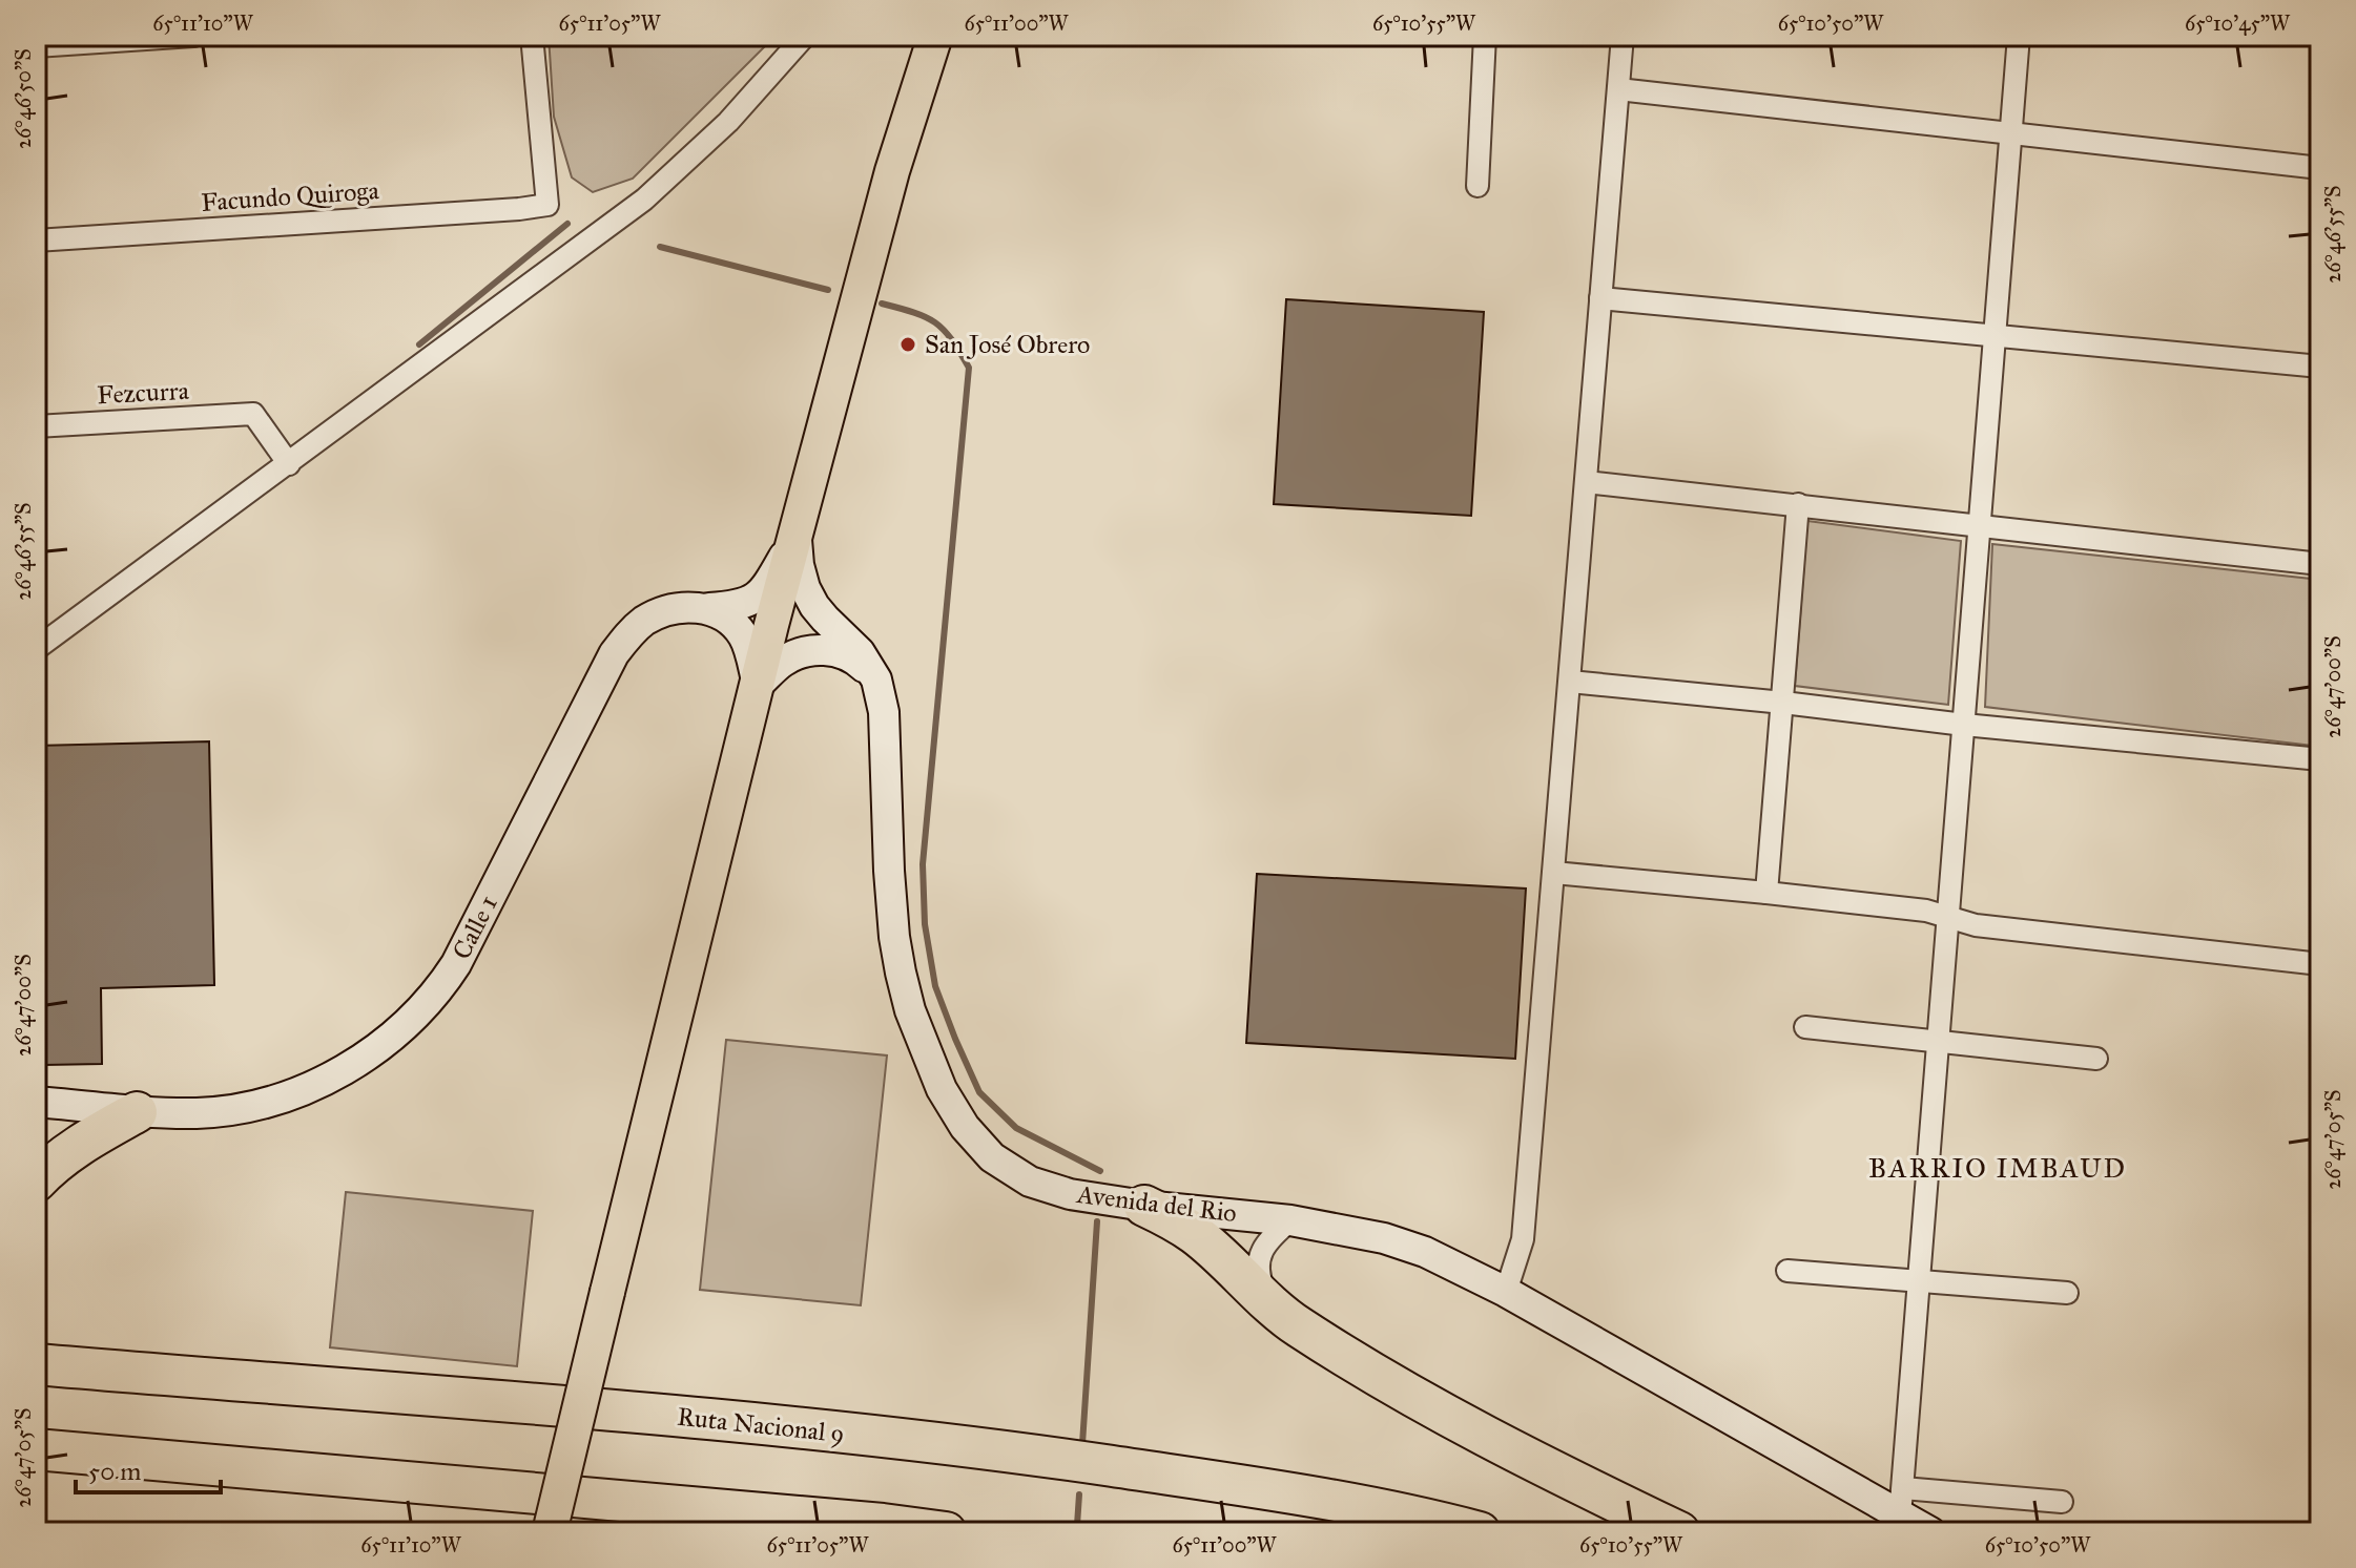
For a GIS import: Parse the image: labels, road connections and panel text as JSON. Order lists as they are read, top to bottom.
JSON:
{
  "streets": {
    "highway": ["Ruta Nacional 9"],
    "street": [
      "Facundo Quiroga",
      "Fezcurra",
      "Calle 1",
      "Avenida del Rio"
    ]
  },
  "crossings": [
    ["Calle 1", "Avenida del Rio"]
  ],
  "districts": ["BARRIO IMBAUD"],
  "places": ["San José Obrero"],
  "scale_bar": "50 m",
  "coordinates": [
    "65°11'10\"W",
    "65°11'05\"W",
    "65°11'00\"W",
    "65°10'55\"W",
    "65°10'50\"W",
    "65°10'45\"W",
    "26°46'50\"S",
    "26°46'55\"S",
    "26°47'00\"S",
    "26°47'05\"S"
  ]
}
